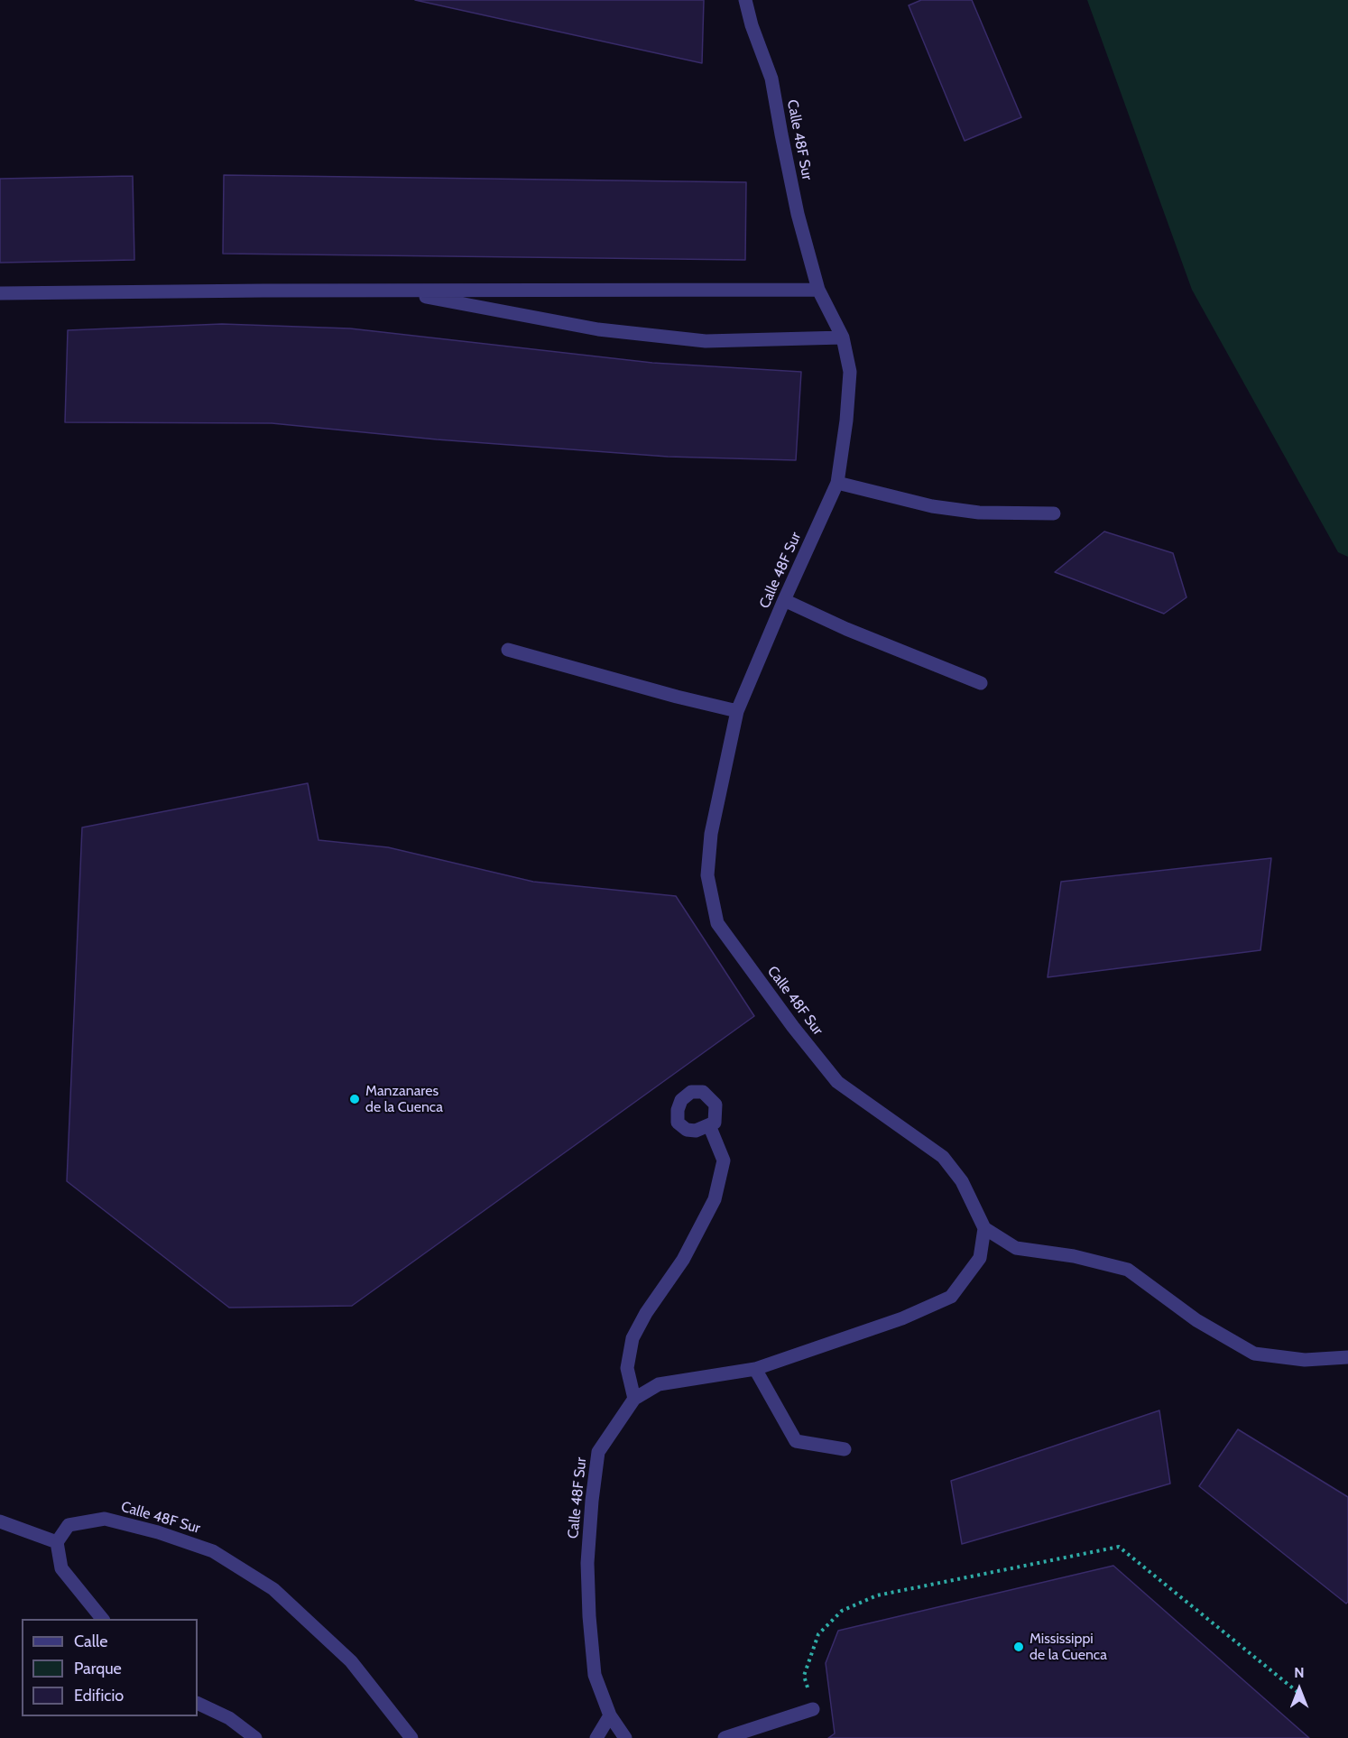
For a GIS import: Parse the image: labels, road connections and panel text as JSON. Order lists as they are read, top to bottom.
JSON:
{
  "streets": {
    "street": ["Calle 48F Sur"]
  },
  "places": ["Manzanares de la Cuenca", "Mississippi de la Cuenca"],
  "legend": ["Calle", "Parque", "Edificio"],
  "north": "top"
}
